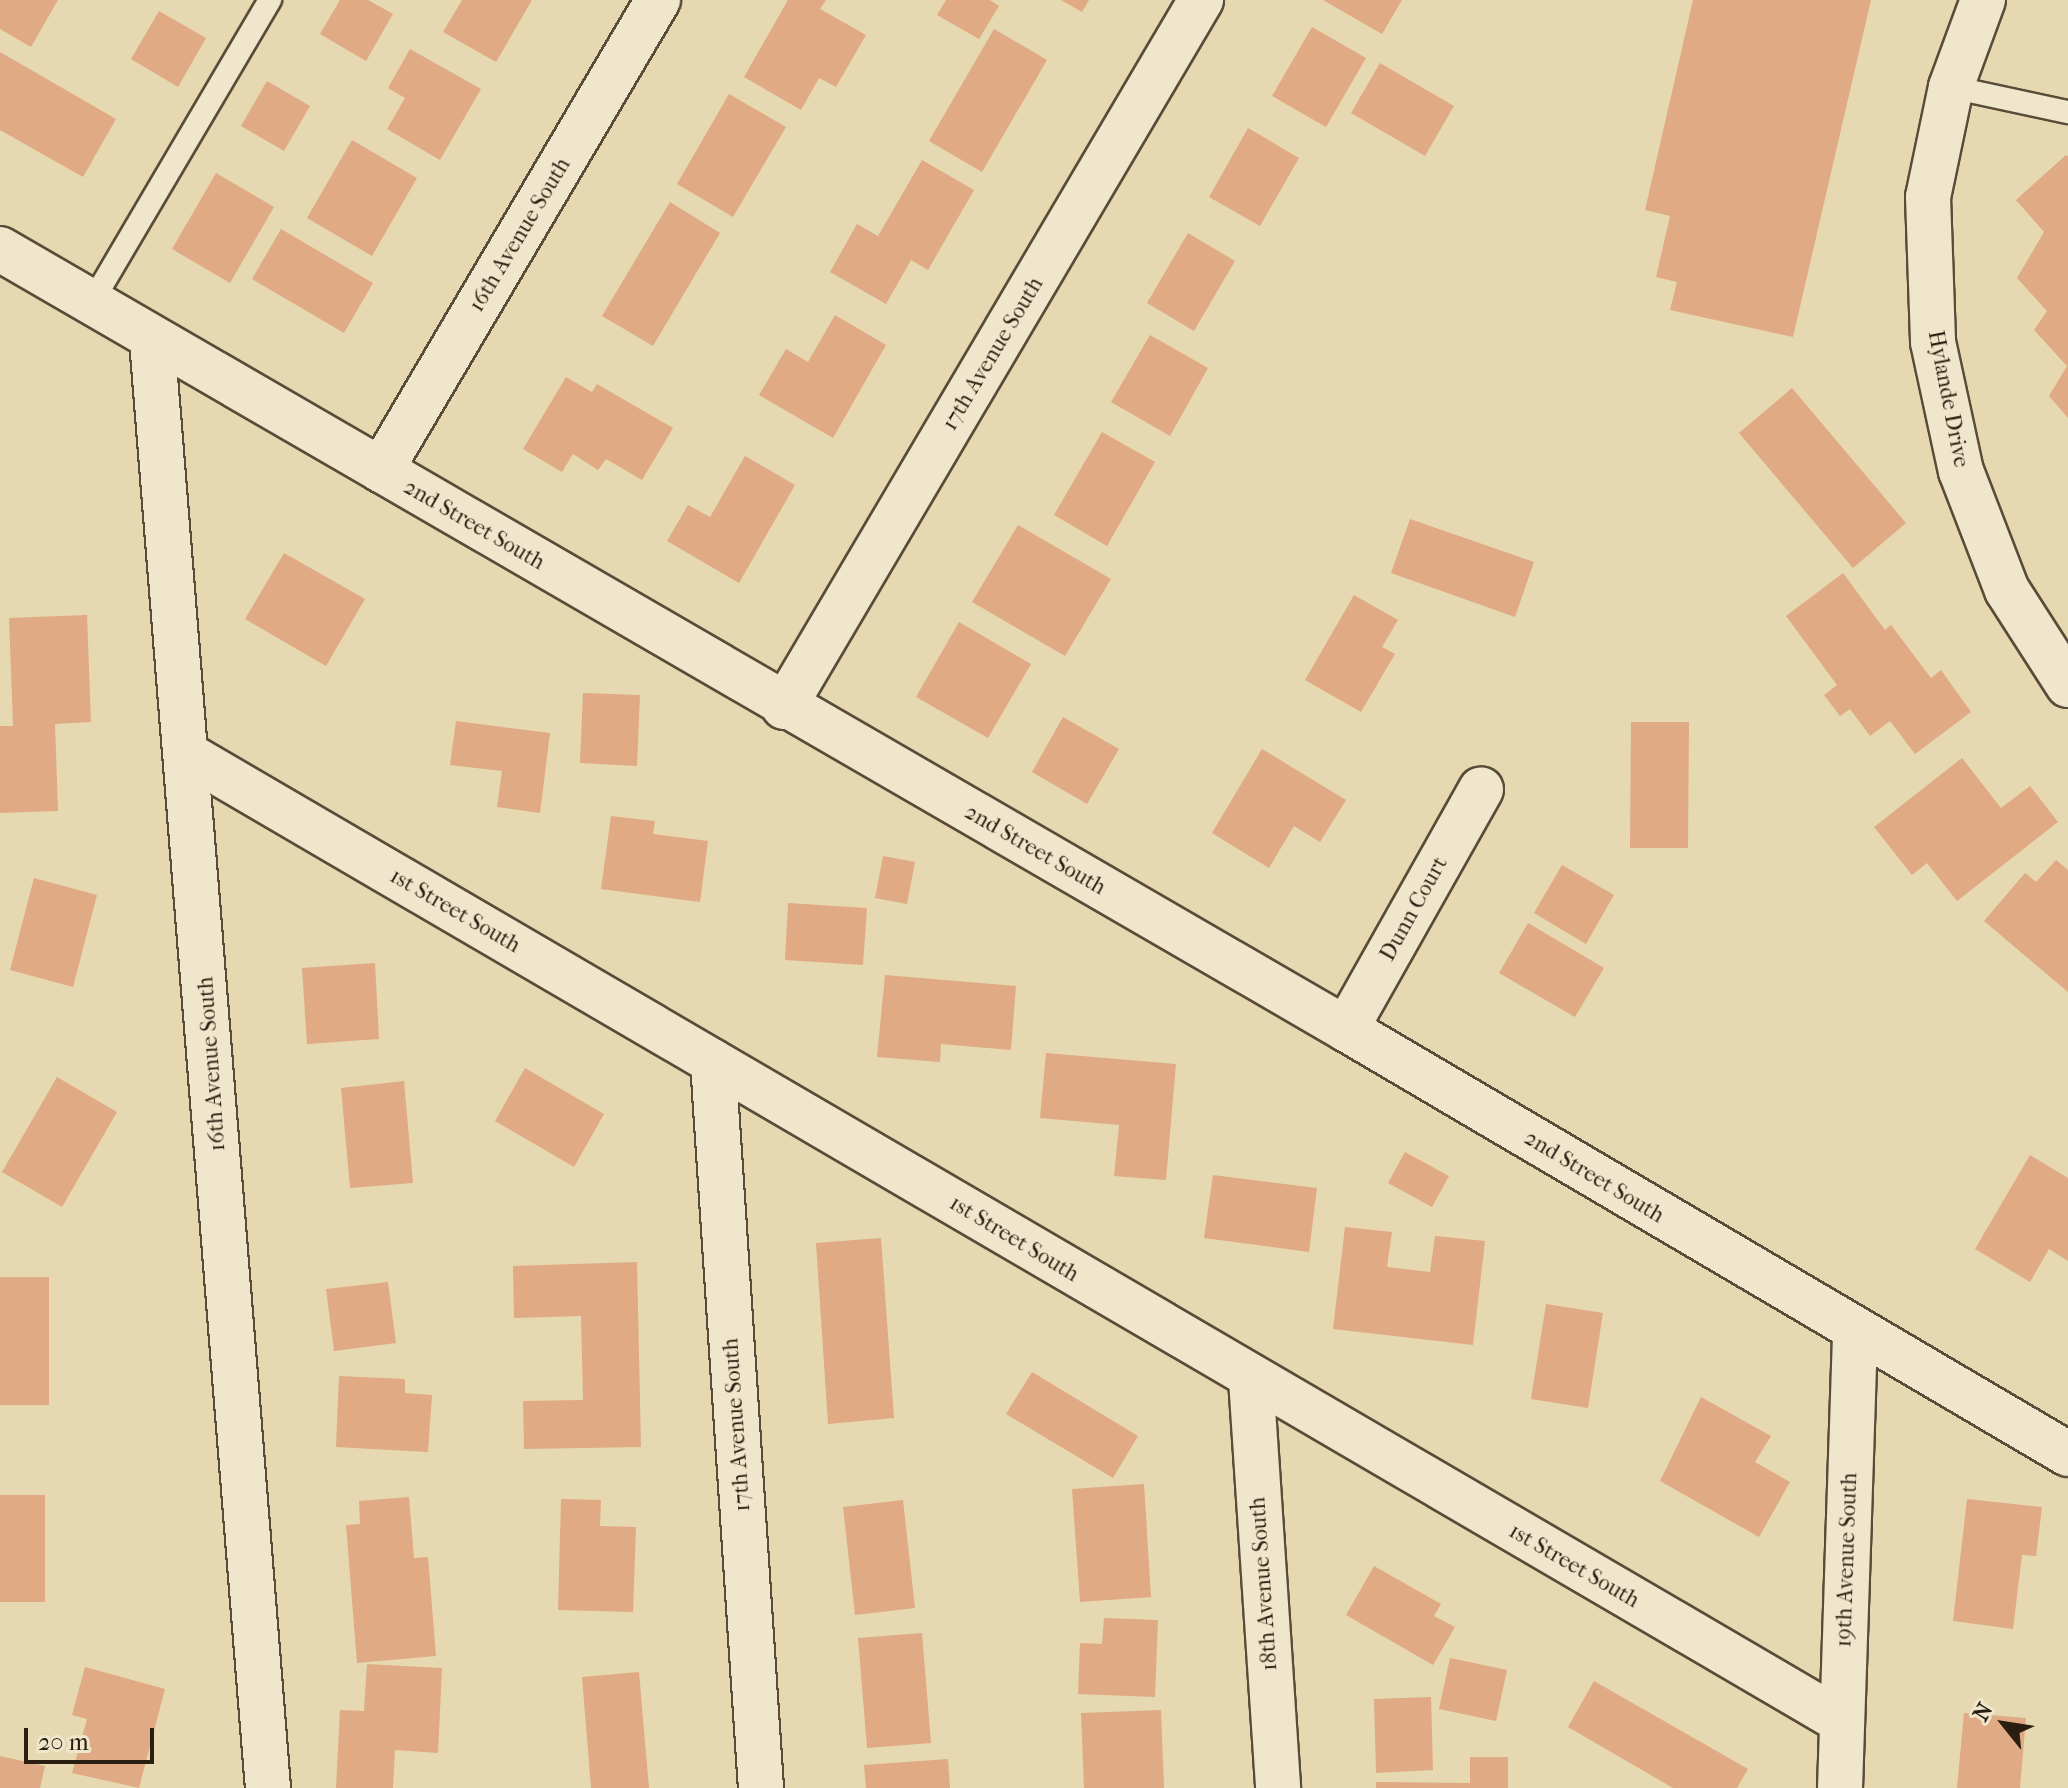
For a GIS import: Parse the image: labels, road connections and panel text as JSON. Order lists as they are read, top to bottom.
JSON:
{
  "streets": {
    "street": [
      "16th Avenue South",
      "17th Avenue South",
      "Hylande Drive",
      "2nd Street South",
      "Dunn Court",
      "1st Street South",
      "19th Avenue South",
      "18th Avenue South"
    ]
  },
  "crossings": [
    ["16th Avenue South", "2nd Street South"],
    ["16th Avenue South", "1st Street South"],
    ["17th Avenue South", "2nd Street South"],
    ["17th Avenue South", "1st Street South"],
    ["2nd Street South", "Dunn Court"],
    ["2nd Street South", "19th Avenue South"],
    ["1st Street South", "19th Avenue South"],
    ["1st Street South", "18th Avenue South"]
  ],
  "scale_bar": "20 m",
  "north": "top left"
}
